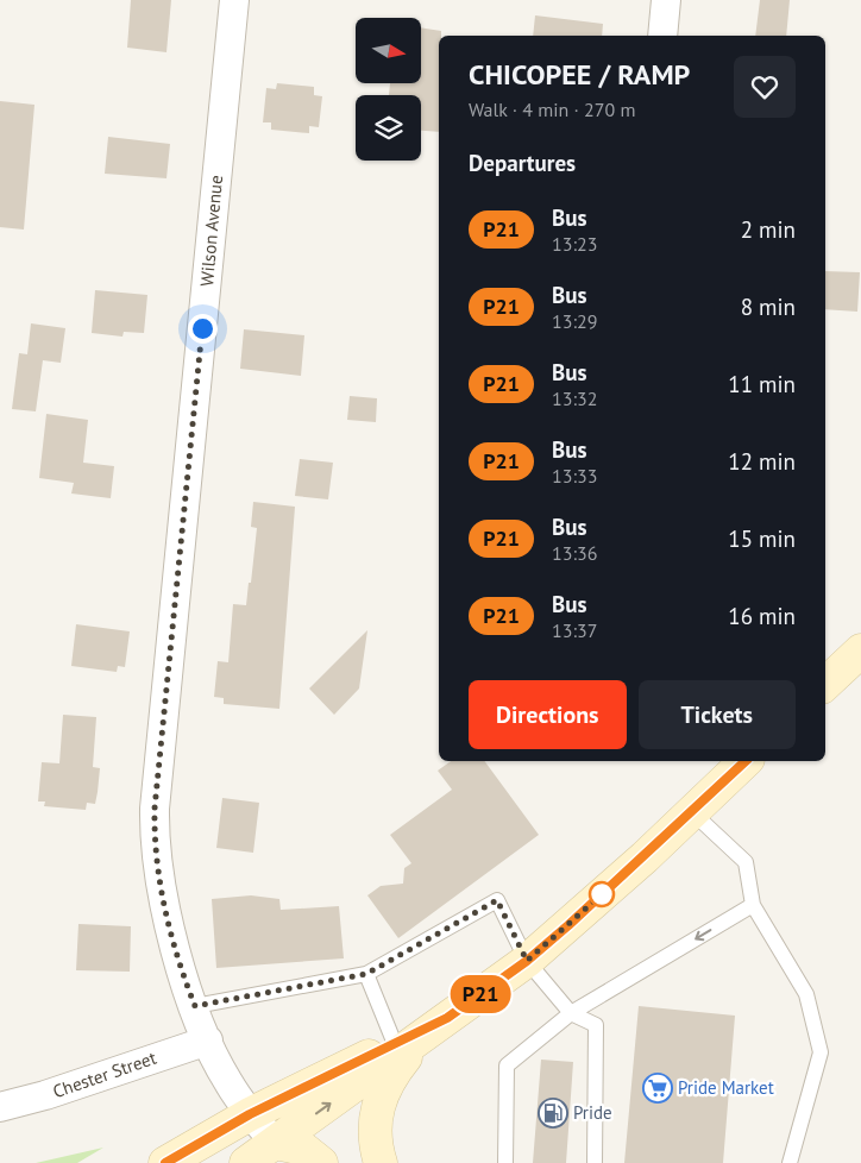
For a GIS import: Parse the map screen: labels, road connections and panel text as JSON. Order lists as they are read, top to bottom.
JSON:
{
  "streets": {
    "street": ["Wilson Avenue", "Chester Street"]
  },
  "crossings": [
    ["Wilson Avenue", "Chester Street"]
  ],
  "places": {
    "supermarket": ["Pride Market"],
    "fuel station": ["Pride"]
  },
  "lines": ["bus line P21"],
  "north": "right",
  "page": {
    "on_map": "P21",
    "heading": [
      ["CHICOPEE / RAMP", "Walk · 4 min · 270 m"],
      "Departures"
    ],
    "list": [
      {
        "mark": "P21",
        "name": "Bus",
        "note": "13:23",
        "value": "2 min"
      },
      {
        "mark": "P21",
        "name": "Bus",
        "note": "13:29",
        "value": "8 min"
      },
      {
        "mark": "P21",
        "name": "Bus",
        "note": "13:32",
        "value": "11 min"
      },
      {
        "mark": "P21",
        "name": "Bus",
        "note": "13:33",
        "value": "12 min"
      },
      {
        "mark": "P21",
        "name": "Bus",
        "note": "13:36",
        "value": "15 min"
      },
      {
        "mark": "P21",
        "name": "Bus",
        "note": "13:37",
        "value": "16 min"
      }
    ],
    "buttons": ["Directions", "Tickets"]
  }
}
